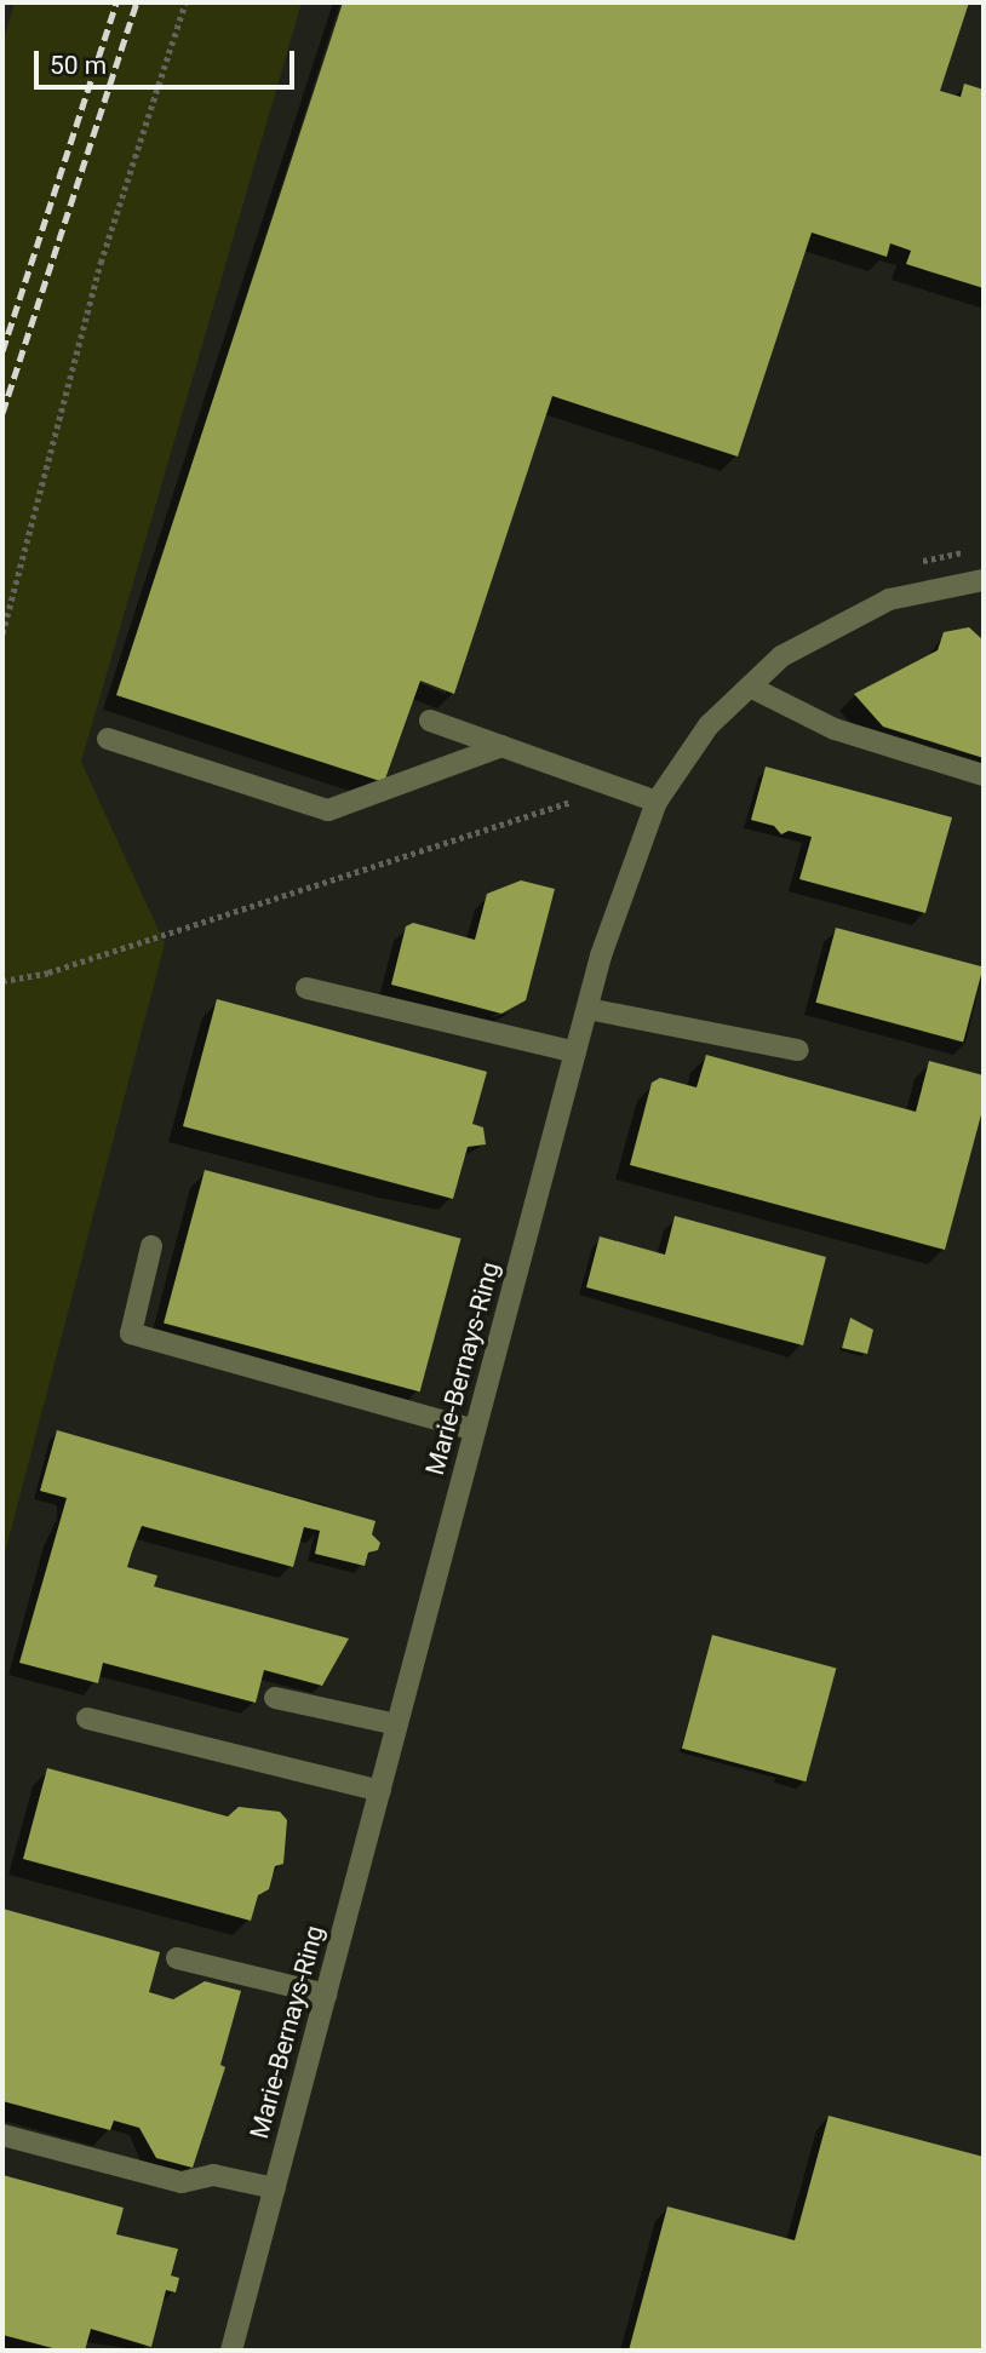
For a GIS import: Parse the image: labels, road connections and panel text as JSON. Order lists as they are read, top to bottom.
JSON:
{
  "streets": {
    "street": ["Marie-Bernays-Ring"]
  },
  "scale_bar": "50 m"
}
